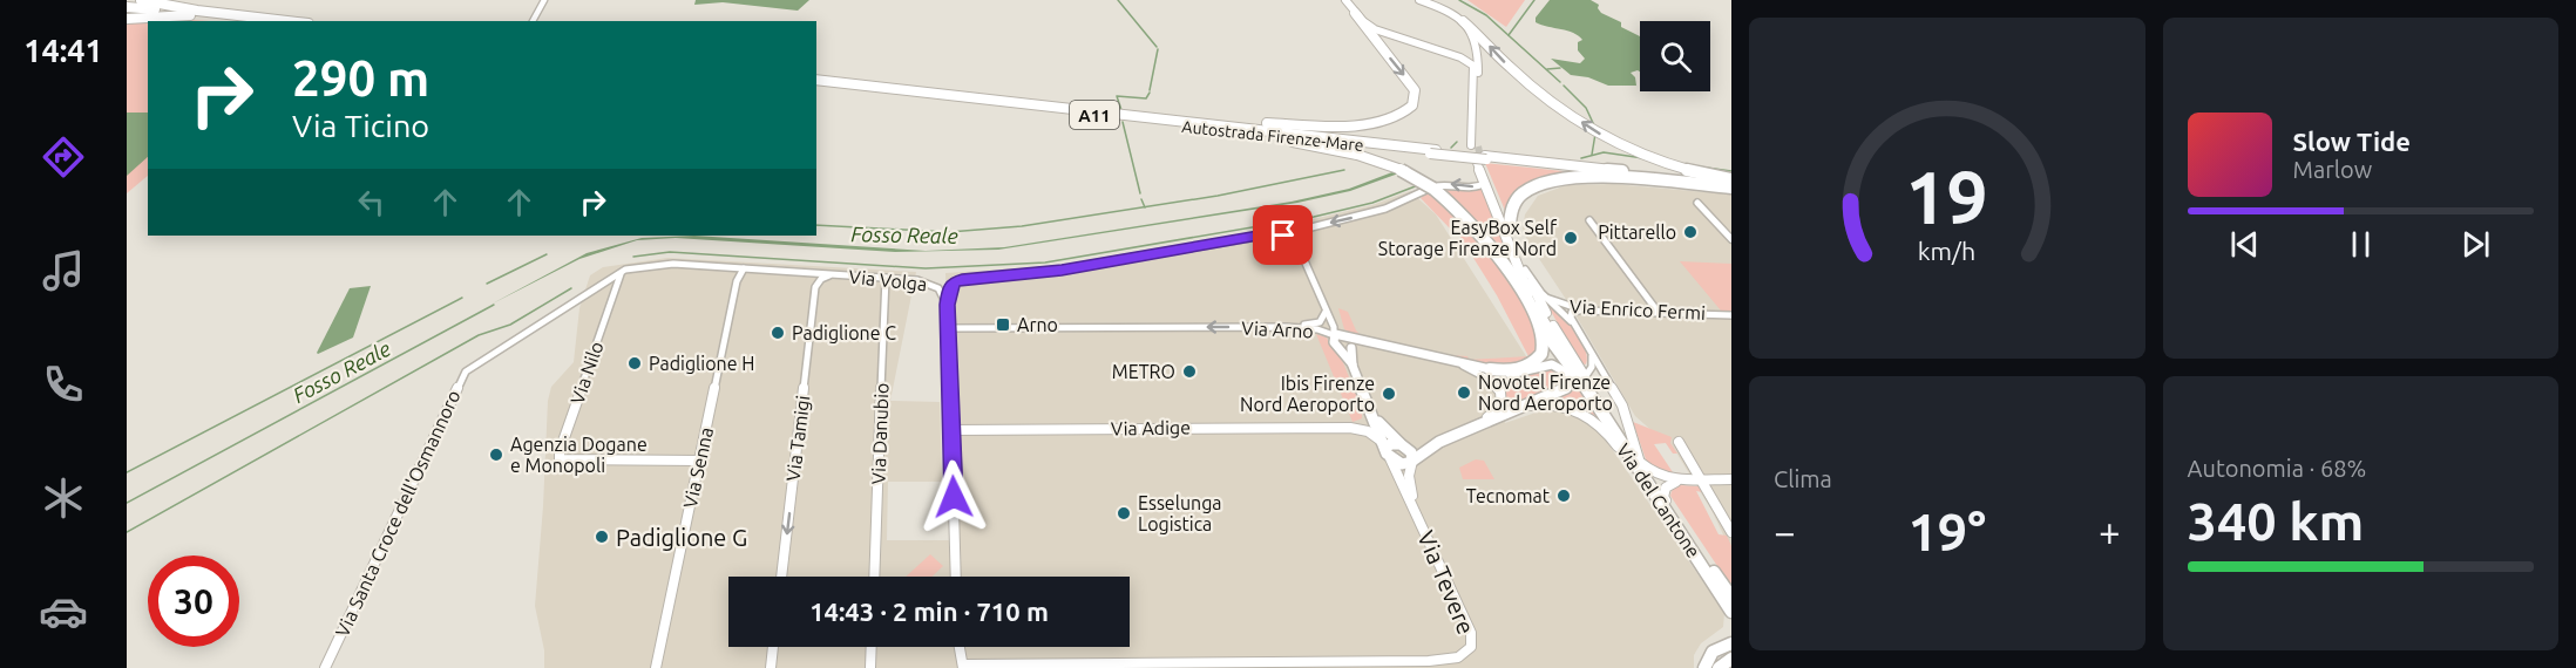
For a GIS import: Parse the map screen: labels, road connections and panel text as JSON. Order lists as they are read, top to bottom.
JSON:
{
  "streets": {
    "highway": ["A11", "Autostrada Firenze-Mare"],
    "main road": ["Via del Cantone"],
    "street": [
      "Via Volga",
      "Via Enrico Fermi",
      "Via Arno",
      "Via Nilo",
      "Via Adige",
      "Via Danubio",
      "Via Tamigi",
      "Via Senna",
      "Via Santa Croce dell'Osmannoro",
      "Via Tevere"
    ]
  },
  "crossings": [
    ["Autostrada Firenze-Mare", "Via del Cantone"],
    ["Via Volga", "Via Arno"],
    ["Via Volga", "Via Adige"],
    ["Via Volga", "Via Danubio"],
    ["Via Volga", "Via Senna"],
    ["Via Enrico Fermi", "Via del Cantone"],
    ["Via Arno", "Via del Cantone"],
    ["Via Nilo", "Via Senna"],
    ["Via Nilo", "Via Santa Croce dell'Osmannoro"],
    ["Via Adige", "Via Tevere"]
  ],
  "one_way": ["Via Tamigi"],
  "water": ["Fosso Reale"],
  "places": {
    "other": [
      "Pittarello",
      "EasyBox Self Storage Firenze Nord",
      "Padiglione C",
      "Padiglione H",
      "METRO",
      "Novotel Firenze Nord Aeroporto",
      "Ibis Firenze Nord Aeroporto",
      "Agenzia Dogane e Monopoli",
      "Tecnomat",
      "Esselunga Logistica",
      "Padiglione G"
    ],
    "transit": ["Arno"]
  },
  "page": {
    "tabs": "14:41",
    "turn": ["290 m", "Via Ticino"],
    "song": ["Slow Tide", "Marlow"],
    "tile": [
      "Clima",
      ["Autonomia · 68%", "340 km"]
    ],
    "heat": ["−", "19°", "+"],
    "limit": "30",
    "trip": "14:43 · 2 min · 710 m",
    "gauge": ["19", "km/h"]
  }
}
